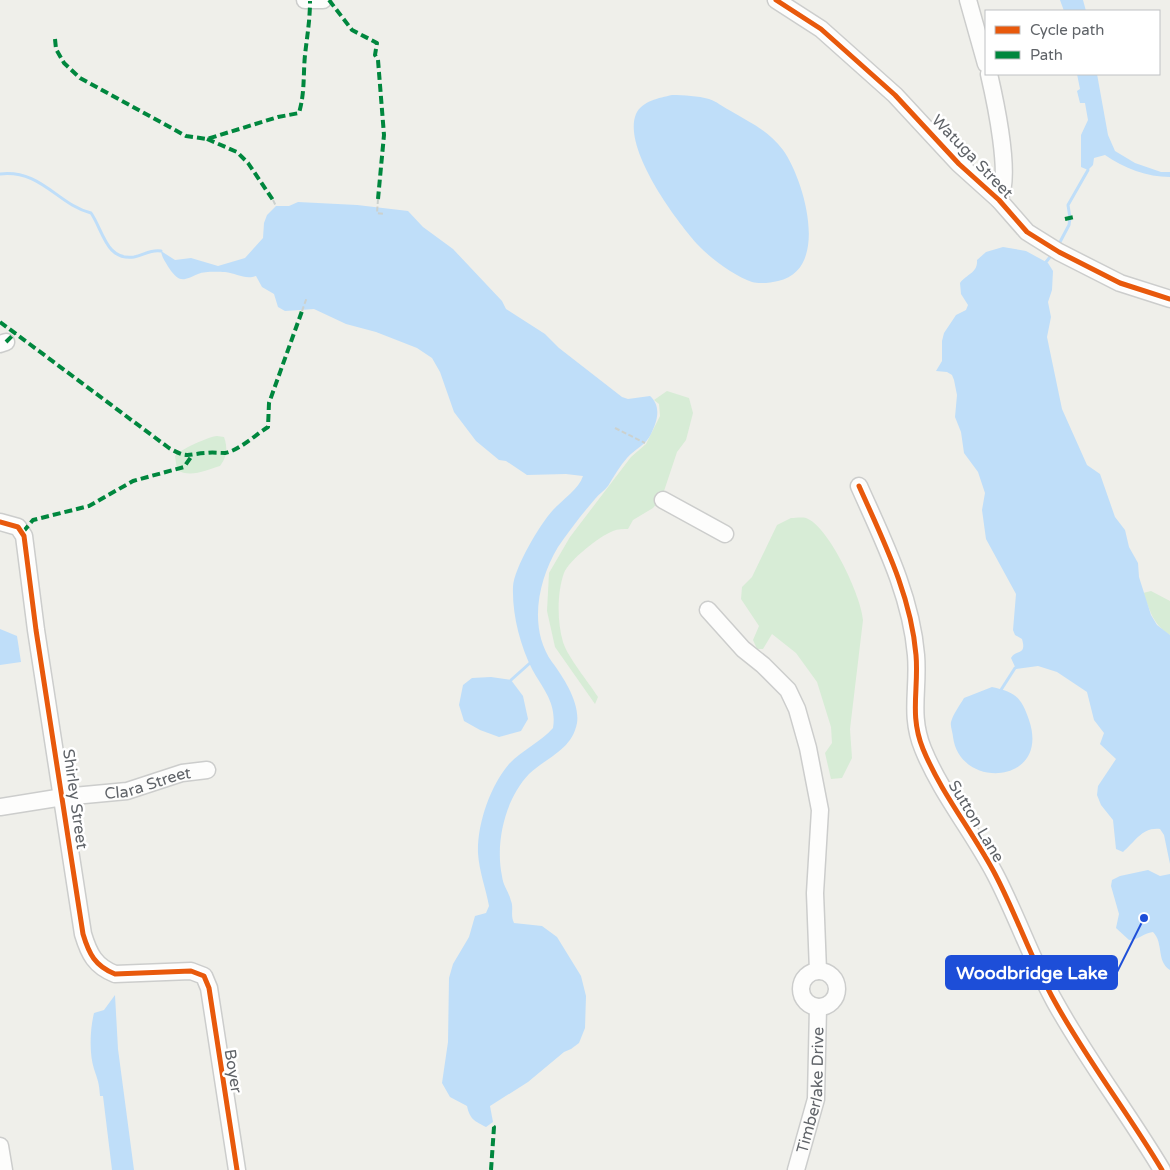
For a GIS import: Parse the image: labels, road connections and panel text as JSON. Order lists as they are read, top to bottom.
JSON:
{
  "streets": {
    "street": [
      "Watuga Street",
      "Clara Street",
      "Shirley Street",
      "Sutton Lane",
      "Boyer",
      "Timberlake Drive"
    ]
  },
  "crossings": [
    ["Clara Street", "Shirley Street"],
    ["Shirley Street", "Boyer"]
  ],
  "places": ["Woodbridge Lake"],
  "legend": ["Cycle path", "Path"]
}
